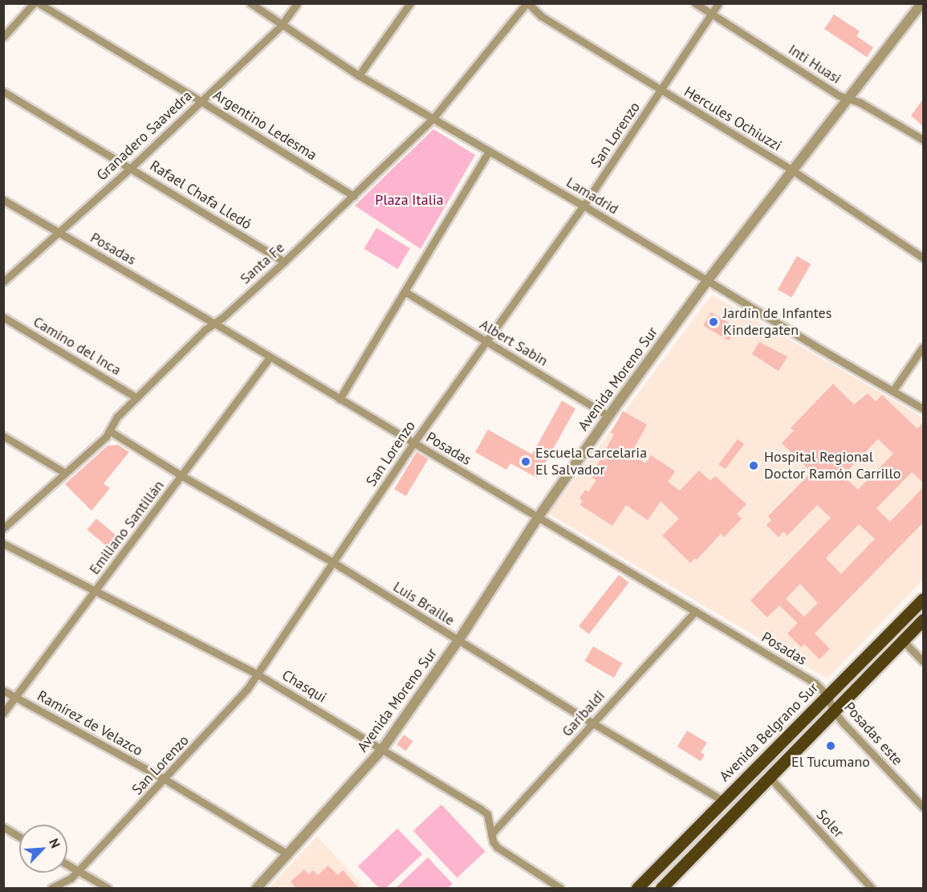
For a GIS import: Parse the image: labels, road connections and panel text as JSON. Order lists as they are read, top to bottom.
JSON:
{
  "streets": {
    "highway": ["Avenida Belgrano Sur"],
    "street": [
      "Inti Huasi",
      "Hercules Ochiuzzi",
      "Argentino Ledesma",
      "San Lorenzo",
      "Granadero Saavedra",
      "Rafael Chafa Lledó",
      "Lamadrid",
      "Posadas",
      "Santa Fe",
      "Albert Sabin",
      "Camino del Inca",
      "Avenida Moreno Sur",
      "Emiliano Santillán",
      "Luis Braille",
      "Chasqui",
      "Garibaldi",
      "Ramírez de Velazco",
      "Posadas este",
      "Soler"
    ]
  },
  "crossings": [
    ["Inti Huasi", "San Lorenzo"],
    ["Inti Huasi", "Avenida Moreno Sur"],
    ["Hercules Ochiuzzi", "San Lorenzo"],
    ["Hercules Ochiuzzi", "Santa Fe"],
    ["Hercules Ochiuzzi", "Avenida Moreno Sur"],
    ["Argentino Ledesma", "Granadero Saavedra"],
    ["Argentino Ledesma", "Santa Fe"],
    ["San Lorenzo", "Lamadrid"],
    ["San Lorenzo", "Posadas"],
    ["San Lorenzo", "Albert Sabin"],
    ["San Lorenzo", "Luis Braille"],
    ["San Lorenzo", "Chasqui"],
    ["San Lorenzo", "Ramírez de Velazco"],
    ["Granadero Saavedra", "Rafael Chafa Lledó"],
    ["Granadero Saavedra", "Lamadrid"],
    ["Granadero Saavedra", "Posadas"],
    ["Rafael Chafa Lledó", "Santa Fe"],
    ["Lamadrid", "Santa Fe"],
    ["Lamadrid", "Avenida Moreno Sur"],
    ["Posadas", "Santa Fe"],
    ["Posadas", "Avenida Moreno Sur"],
    ["Posadas", "Emiliano Santillán"],
    ["Posadas", "Garibaldi"],
    ["Posadas", "Avenida Belgrano Sur"],
    ["Posadas", "Posadas este"],
    ["Santa Fe", "Camino del Inca"],
    ["Santa Fe", "Luis Braille"],
    ["Albert Sabin", "Avenida Moreno Sur"],
    ["Avenida Moreno Sur", "Luis Braille"],
    ["Avenida Moreno Sur", "Chasqui"],
    ["Avenida Moreno Sur", "Ramírez de Velazco"],
    ["Emiliano Santillán", "Luis Braille"],
    ["Emiliano Santillán", "Chasqui"],
    ["Emiliano Santillán", "Ramírez de Velazco"],
    ["Luis Braille", "Garibaldi"],
    ["Luis Braille", "Avenida Belgrano Sur"],
    ["Chasqui", "Garibaldi"],
    ["Avenida Belgrano Sur", "Posadas este"],
    ["Avenida Belgrano Sur", "Soler"]
  ],
  "parks": ["Plaza Italia"],
  "places": [
    "Jardín de Infantes Kindergaten",
    "Escuela Carcelaria El Salvador",
    "Hospital Regional Doctor Ramón Carrillo",
    "El Tucumano"
  ],
  "north": "top right"
}
